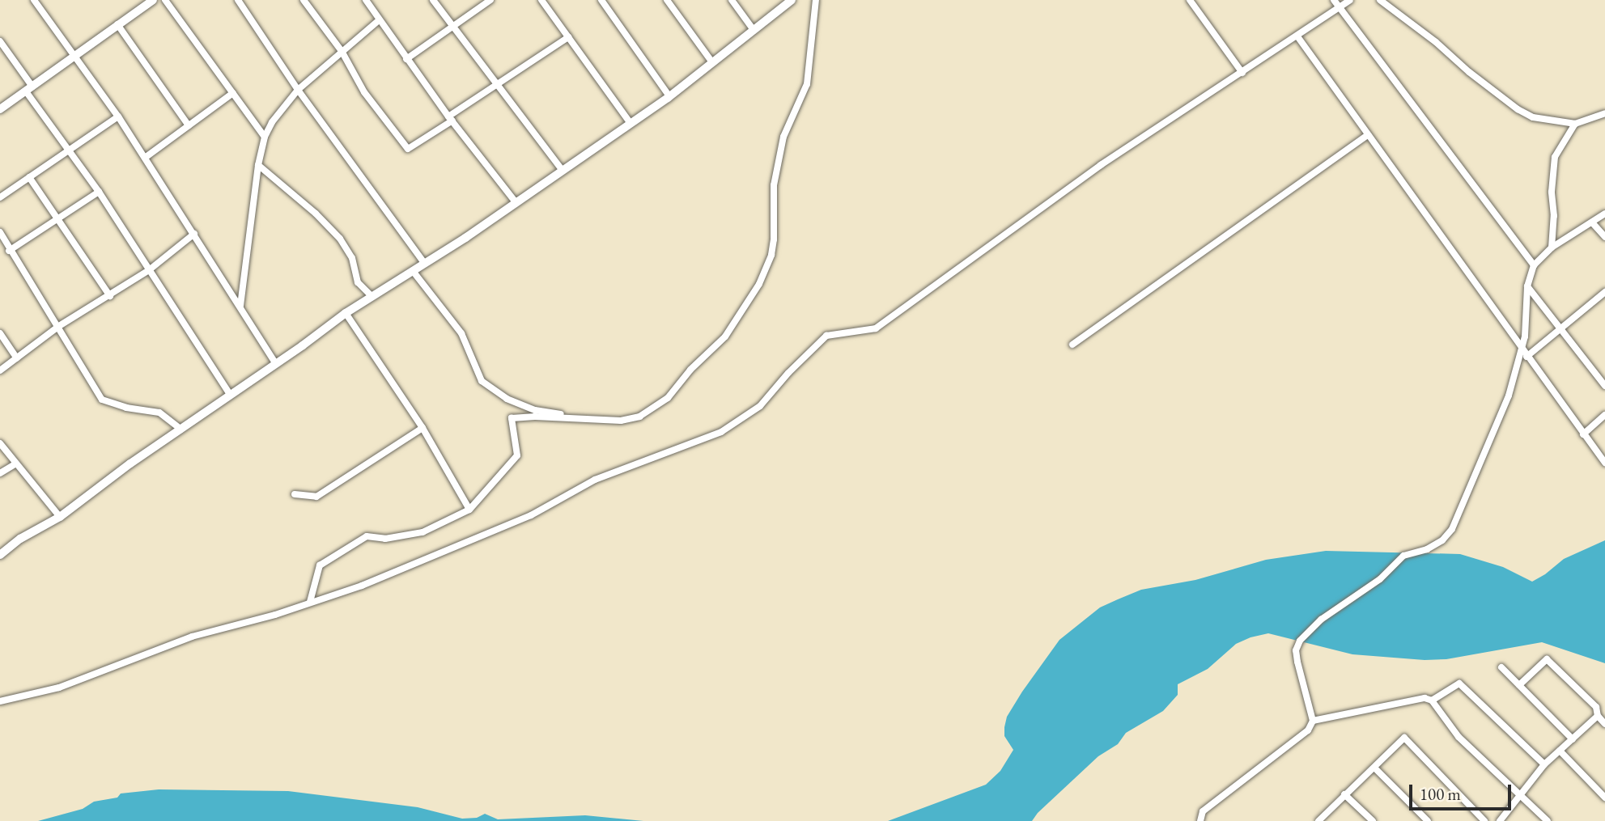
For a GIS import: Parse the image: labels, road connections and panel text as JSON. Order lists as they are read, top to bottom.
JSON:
{
  "scale_bar": "100 m"
}
